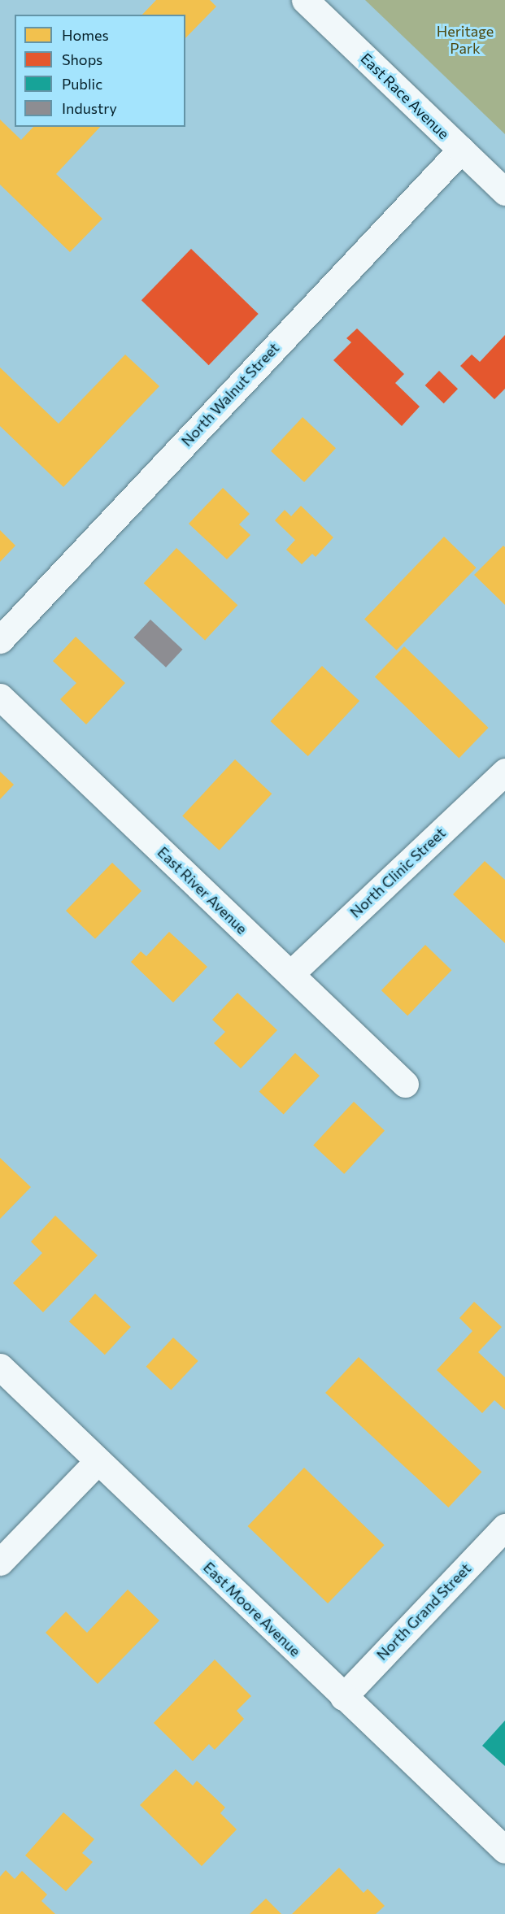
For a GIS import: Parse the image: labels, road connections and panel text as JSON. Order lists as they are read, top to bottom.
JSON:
{
  "streets": {
    "street": [
      "East Race Avenue",
      "North Walnut Street",
      "North Clinic Street",
      "East River Avenue",
      "East Moore Avenue",
      "North Grand Street"
    ]
  },
  "crossings": [
    ["East Race Avenue", "North Walnut Street"],
    ["North Clinic Street", "East River Avenue"],
    ["East Moore Avenue", "North Grand Street"]
  ],
  "parks": ["Heritage Park"],
  "legend": [
    "Homes",
    "Shops",
    "Public",
    "Industry"
  ]
}
